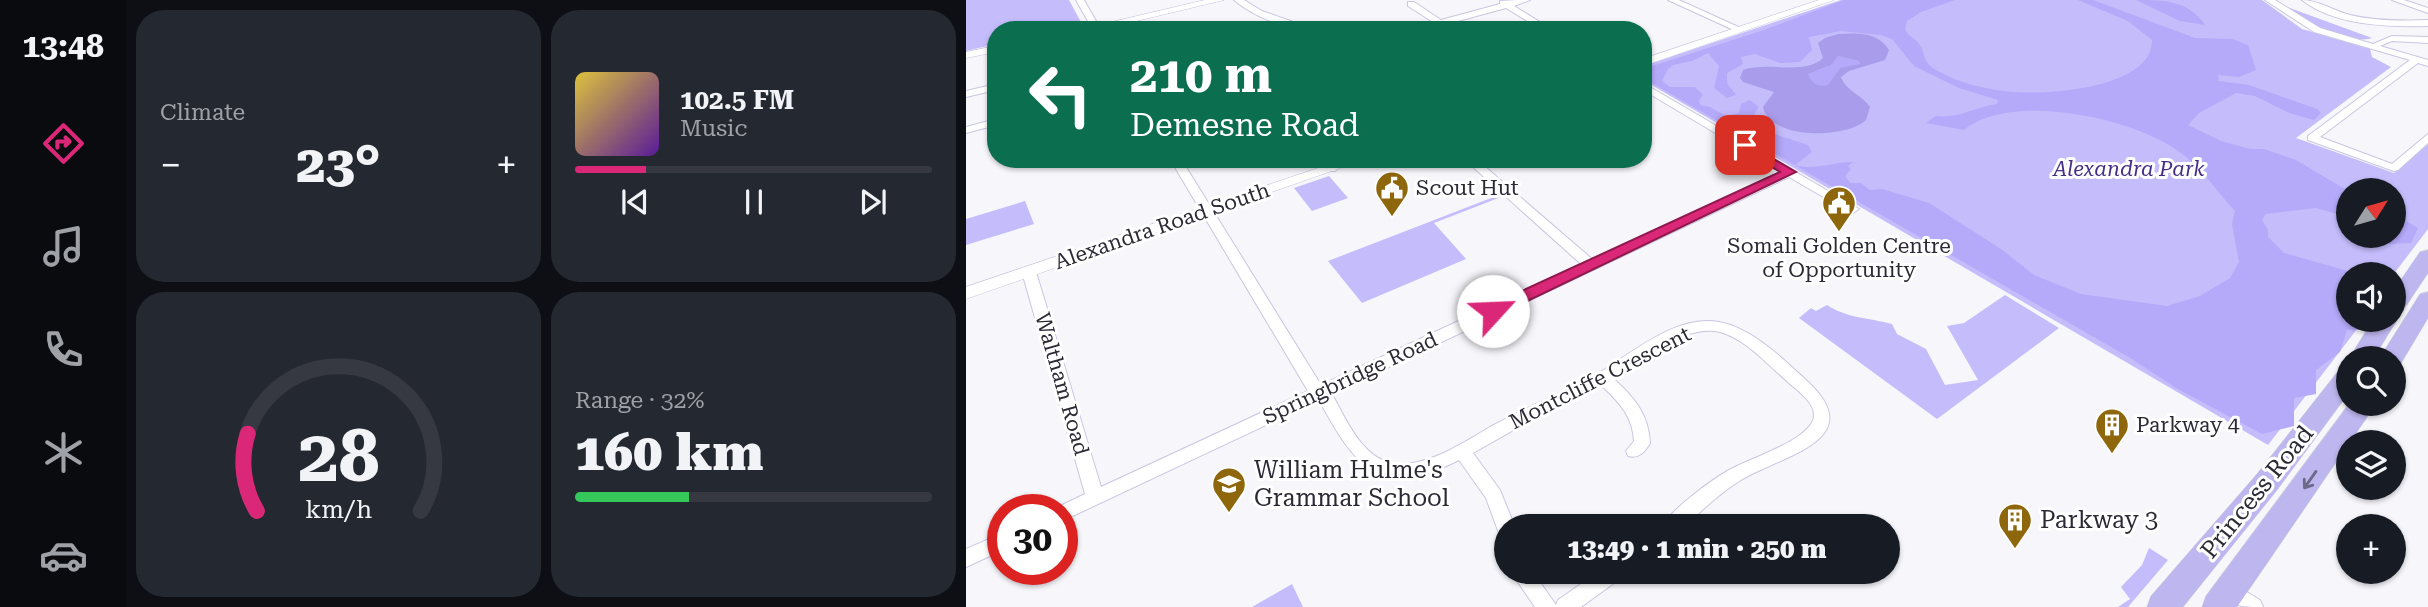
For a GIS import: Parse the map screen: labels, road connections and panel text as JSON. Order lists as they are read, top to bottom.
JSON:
{
  "streets": {
    "highway": ["Princess Road"],
    "street": [
      "Alexandra Road South",
      "Springbridge Road",
      "Montcliffe Crescent",
      "Waltham Road"
    ]
  },
  "crossings": [
    ["Alexandra Road South", "Montcliffe Crescent"],
    ["Alexandra Road South", "Waltham Road"],
    ["Springbridge Road", "Montcliffe Crescent"],
    ["Springbridge Road", "Waltham Road"]
  ],
  "parks": ["Alexandra Park"],
  "places": {
    "public building": ["Scout Hut", "Somali Golden Centre of Opportunity"],
    "building": ["Parkway 4", "Parkway 3"],
    "school or university": ["William Hulme's Grammar School"]
  },
  "north": "top right",
  "page": {
    "tabs": "13:48",
    "tile": [
      "Climate",
      ["Range · 32%", "160 km"]
    ],
    "turn": ["210 m", "Demesne Road"],
    "song": ["102.5 FM", "Music"],
    "heat": ["−", "23°", "+"],
    "map_buttons": "+",
    "limit": "30",
    "trip": "13:49 · 1 min · 250 m",
    "gauge": ["28", "km/h"]
  }
}
